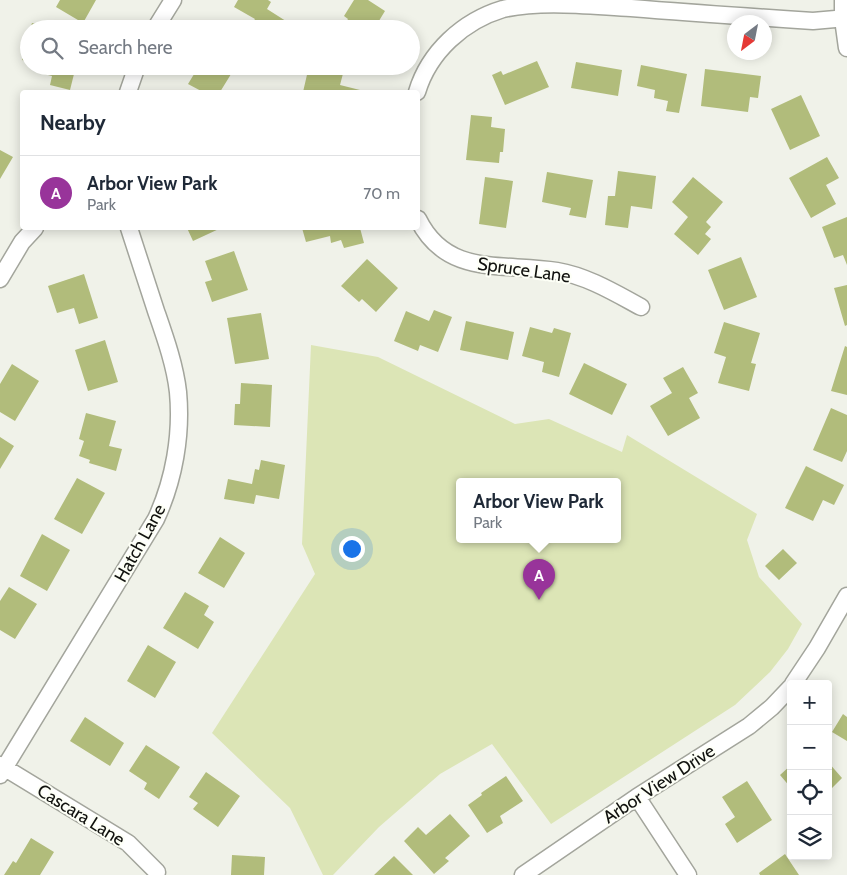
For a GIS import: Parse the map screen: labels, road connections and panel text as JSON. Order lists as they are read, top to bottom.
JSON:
{
  "streets": {
    "street": [
      "Spruce Lane",
      "Hatch Lane",
      "Arbor View Drive",
      "Cascara Lane"
    ]
  },
  "crossings": [
    ["Hatch Lane", "Cascara Lane"]
  ],
  "north": "bottom left",
  "page": {
    "search": "Search here",
    "heading": "Nearby",
    "list": [
      {
        "mark": "A",
        "name": "Arbor View Park",
        "note": "Park",
        "value": "70 m"
      }
    ],
    "popup": ["Arbor View Park", "Park"],
    "pins": "A",
    "map_buttons": ["+", "−"]
  }
}
